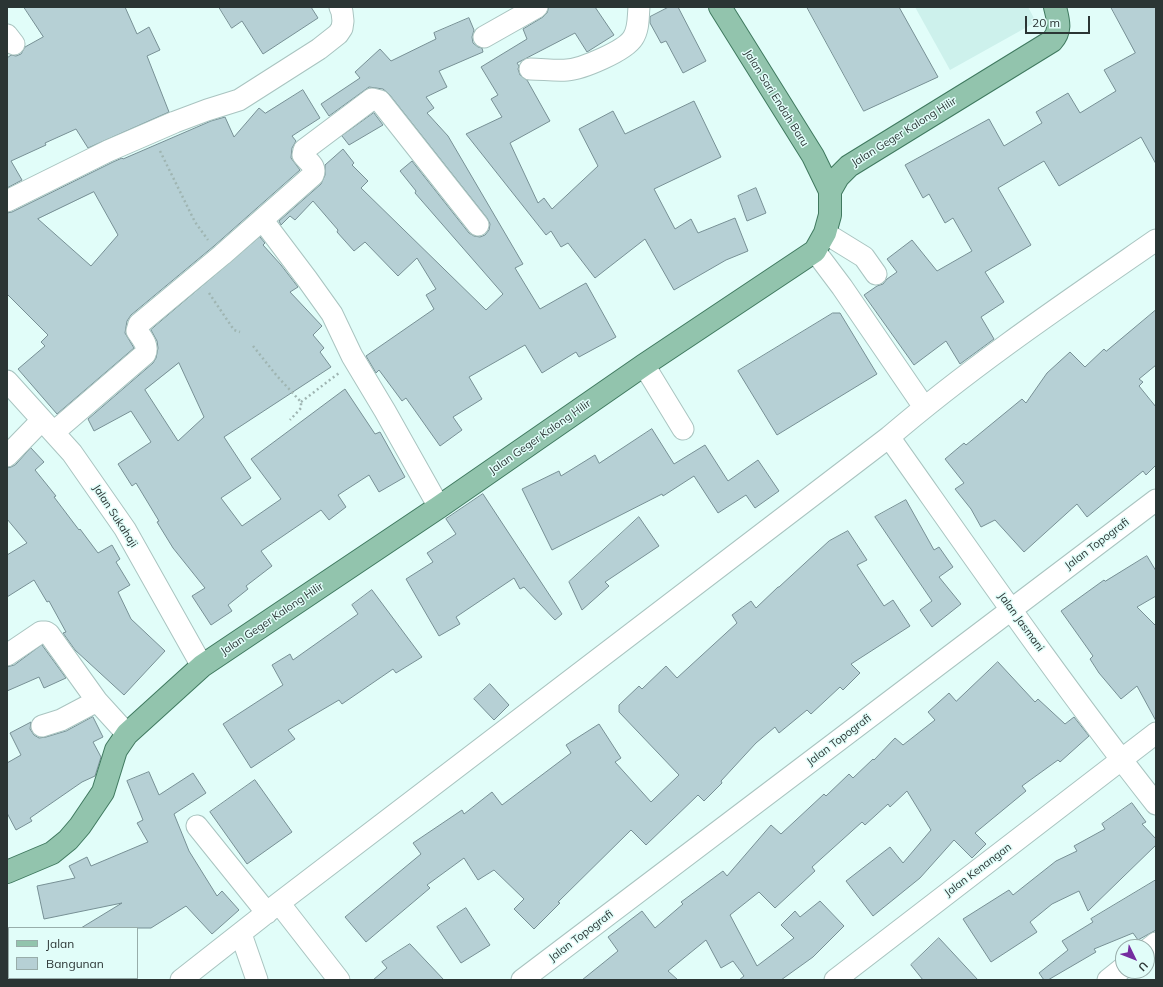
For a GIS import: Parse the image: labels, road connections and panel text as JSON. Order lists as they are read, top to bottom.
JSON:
{
  "streets": {
    "main road": ["Jalan Sari Endah Baru", "Jalan Geger Kalong Hilir"],
    "street": [
      "Jalan Sukahaji",
      "Jalan Topografi",
      "Jalan Jasmani",
      "Jalan Kenangan"
    ]
  },
  "crossings": [
    ["Jalan Sari Endah Baru", "Jalan Geger Kalong Hilir"],
    ["Jalan Geger Kalong Hilir", "Jalan Sukahaji"],
    ["Jalan Topografi", "Jalan Jasmani"],
    ["Jalan Jasmani", "Jalan Kenangan"]
  ],
  "legend": ["Jalan", "Bangunan"],
  "scale_bar": "20 m",
  "north": "bottom right"
}
